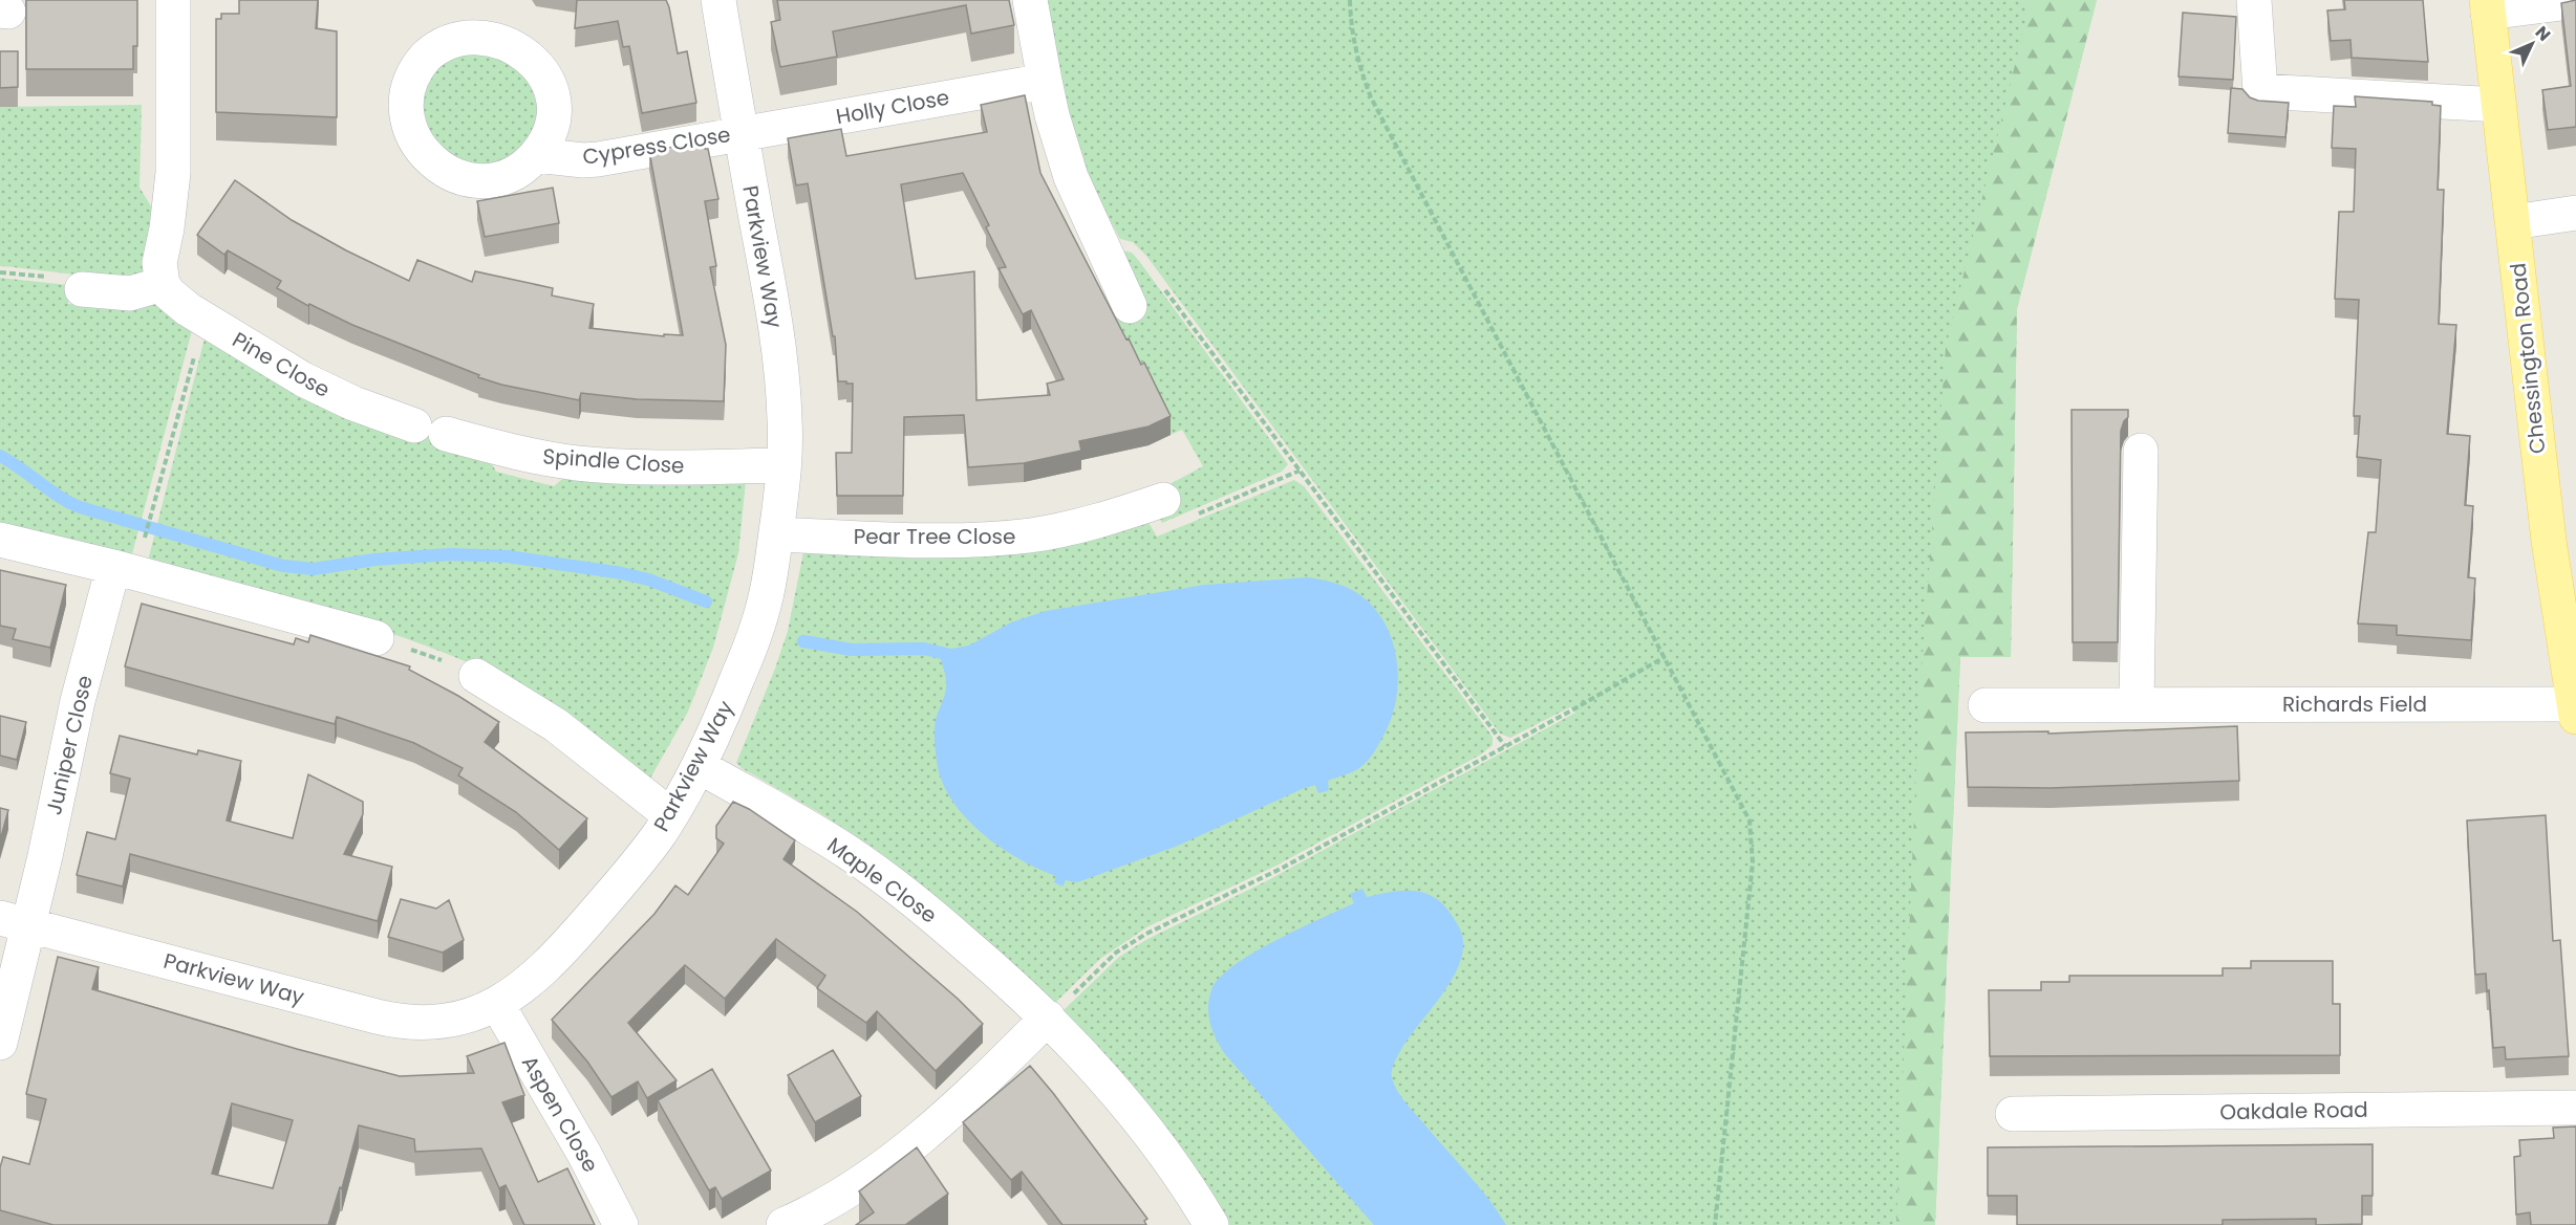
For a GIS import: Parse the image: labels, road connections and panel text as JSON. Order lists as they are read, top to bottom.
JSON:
{
  "streets": {
    "main road": ["Chessington Road"],
    "street": [
      "Holly Close",
      "Cypress Close",
      "Parkview Way",
      "Pine Close",
      "Spindle Close",
      "Pear Tree Close",
      "Richards Field",
      "Juniper Close",
      "Maple Close",
      "Oakdale Road",
      "Aspen Close"
    ]
  },
  "crossings": [
    ["Holly Close", "Cypress Close"],
    ["Holly Close", "Parkview Way"],
    ["Cypress Close", "Parkview Way"],
    ["Parkview Way", "Spindle Close"],
    ["Parkview Way", "Pear Tree Close"],
    ["Parkview Way", "Juniper Close"],
    ["Parkview Way", "Maple Close"],
    ["Parkview Way", "Aspen Close"],
    ["Chessington Road", "Richards Field"],
    ["Pine Close", "Spindle Close"]
  ],
  "north": "top right"
}
